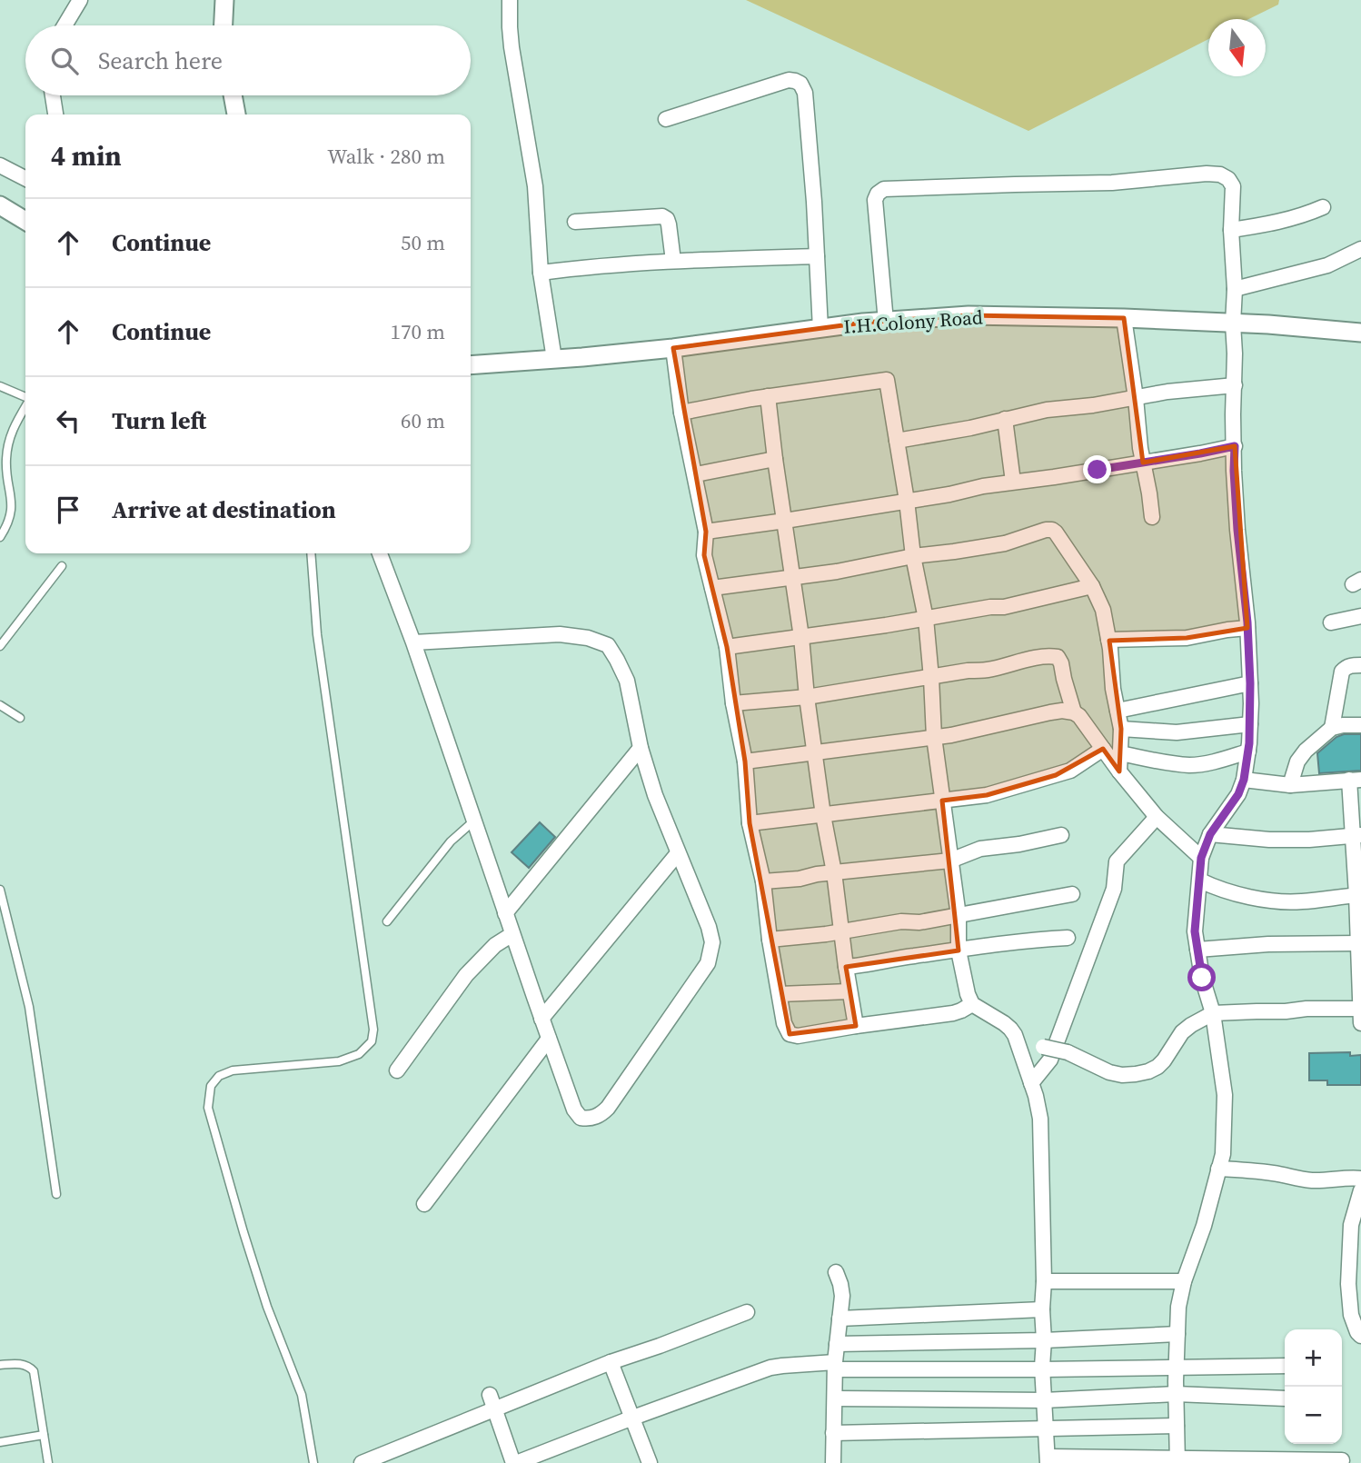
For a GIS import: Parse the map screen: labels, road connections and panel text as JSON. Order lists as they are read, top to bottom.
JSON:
{
  "streets": {
    "street": ["I.H.Colony Road"]
  },
  "north": "bottom",
  "page": {
    "search": "Search here",
    "heading": ["4 min", "Walk · 280 m"],
    "list": [
      ["Continue", "50 m"],
      ["Continue", "170 m"],
      ["Turn left", "60 m"],
      "Arrive at destination"
    ],
    "map_buttons": ["+", "−"]
  }
}
